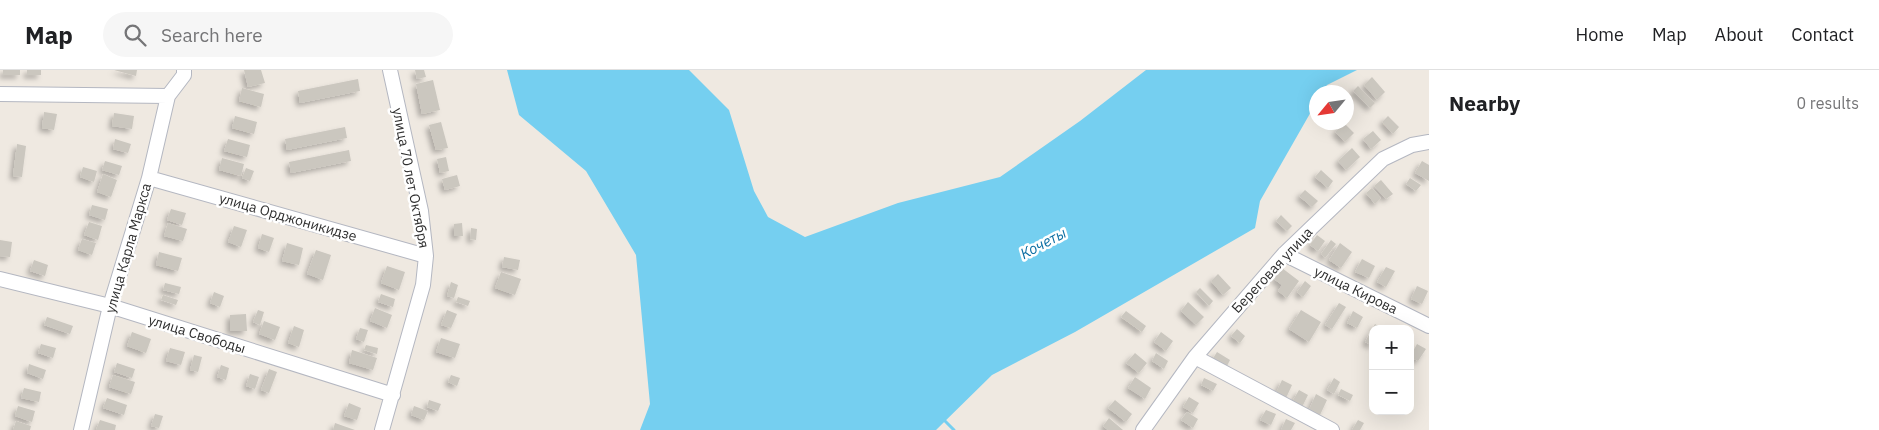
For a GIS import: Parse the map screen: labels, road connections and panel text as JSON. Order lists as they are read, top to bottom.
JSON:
{
  "streets": {
    "street": [
      "улица 70 лет Октября",
      "улица Орджоникидзе",
      "улица Карла Маркса",
      "Береговая улица",
      "улица Кирова",
      "улица Свободы"
    ]
  },
  "crossings": [
    ["улица 70 лет Октября", "улица Орджоникидзе"],
    ["улица 70 лет Октября", "улица Свободы"],
    ["улица Орджоникидзе", "улица Карла Маркса"],
    ["улица Карла Маркса", "улица Свободы"],
    ["Береговая улица", "улица Кирова"]
  ],
  "water": ["Кочеты"],
  "north": "bottom left",
  "page": {
    "header": "Map",
    "search": "Search here",
    "nav": [
      "Home",
      "Map",
      "About",
      "Contact"
    ],
    "heading": ["Nearby", "0 results"],
    "map_buttons": ["+", "−"]
  }
}
